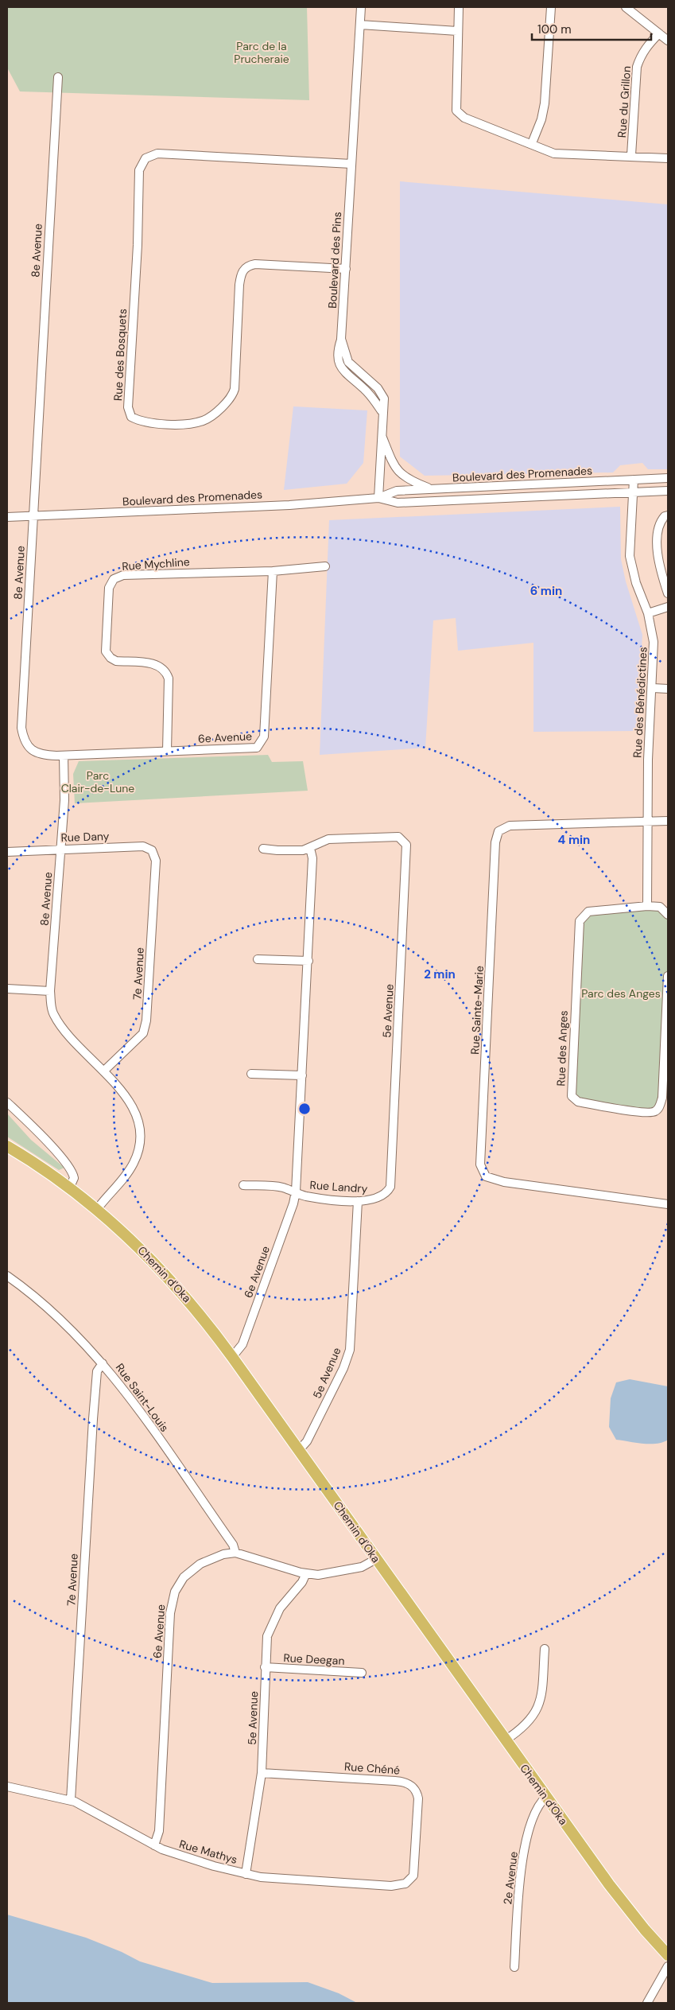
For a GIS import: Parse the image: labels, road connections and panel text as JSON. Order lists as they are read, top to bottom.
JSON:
{
  "streets": {
    "main road": ["Chemin d'Oka"],
    "street": [
      "Rue du Grillon",
      "8e Avenue",
      "Boulevard des Pins",
      "Rue des Bosquets",
      "Boulevard des Promenades",
      "Rue Mychline",
      "Rue des Bénédictines",
      "6e Avenue",
      "Rue Dany",
      "7e Avenue",
      "Rue Sainte-Marie",
      "5e Avenue",
      "Rue des Anges",
      "Rue Landry",
      "Rue Saint-Louis",
      "Rue Deegan",
      "Rue Chéné",
      "Rue Mathys",
      "2e Avenue"
    ]
  },
  "crossings": [
    ["8e Avenue", "Boulevard des Promenades"],
    ["8e Avenue", "6e Avenue"],
    ["8e Avenue", "Rue Dany"],
    ["8e Avenue", "7e Avenue"],
    ["8e Avenue", "Chemin d'Oka"],
    ["Boulevard des Pins", "Rue des Bosquets"],
    ["Boulevard des Promenades", "Rue des Bénédictines"],
    ["Rue Mychline", "6e Avenue"],
    ["Rue des Bénédictines", "Rue Sainte-Marie"],
    ["Rue des Bénédictines", "Rue des Anges"],
    ["6e Avenue", "5e Avenue"],
    ["6e Avenue", "Rue Landry"],
    ["6e Avenue", "Chemin d'Oka"],
    ["6e Avenue", "Rue Saint-Louis"],
    ["6e Avenue", "Rue Mathys"],
    ["Rue Dany", "7e Avenue"],
    ["7e Avenue", "Rue Saint-Louis"],
    ["7e Avenue", "Rue Mathys"],
    ["5e Avenue", "Rue Landry"],
    ["5e Avenue", "Chemin d'Oka"],
    ["5e Avenue", "Rue Deegan"],
    ["5e Avenue", "Rue Chéné"],
    ["5e Avenue", "Rue Mathys"],
    ["Chemin d'Oka", "2e Avenue"],
    ["Rue Chéné", "Rue Mathys"]
  ],
  "parks": ["Parc de la Prucheraie", "Parc Clair-de-Lune", "Parc des Anges"],
  "scale_bar": "100 m",
  "rings": ["6 min", "4 min", "2 min"]
}
